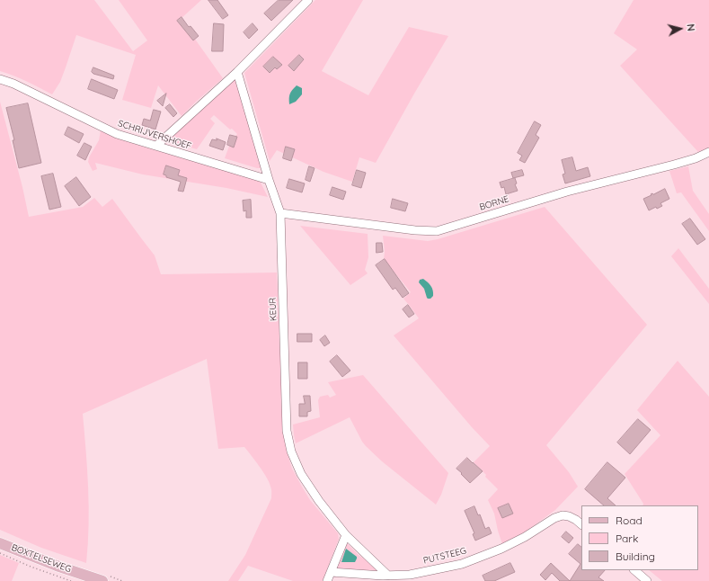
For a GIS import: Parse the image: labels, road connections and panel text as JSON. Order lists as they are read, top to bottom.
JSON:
{
  "streets": {
    "main road": ["BOXTELSEWEG"],
    "street": [
      "SCHRIJVERSHOEF",
      "BORNE",
      "KEUR",
      "PUTSTEEG"
    ]
  },
  "crossings": [
    ["SCHRIJVERSHOEF", "KEUR"],
    ["BORNE", "KEUR"],
    ["KEUR", "PUTSTEEG"]
  ],
  "legend": ["Road", "Park", "Building"],
  "north": "right"
}
